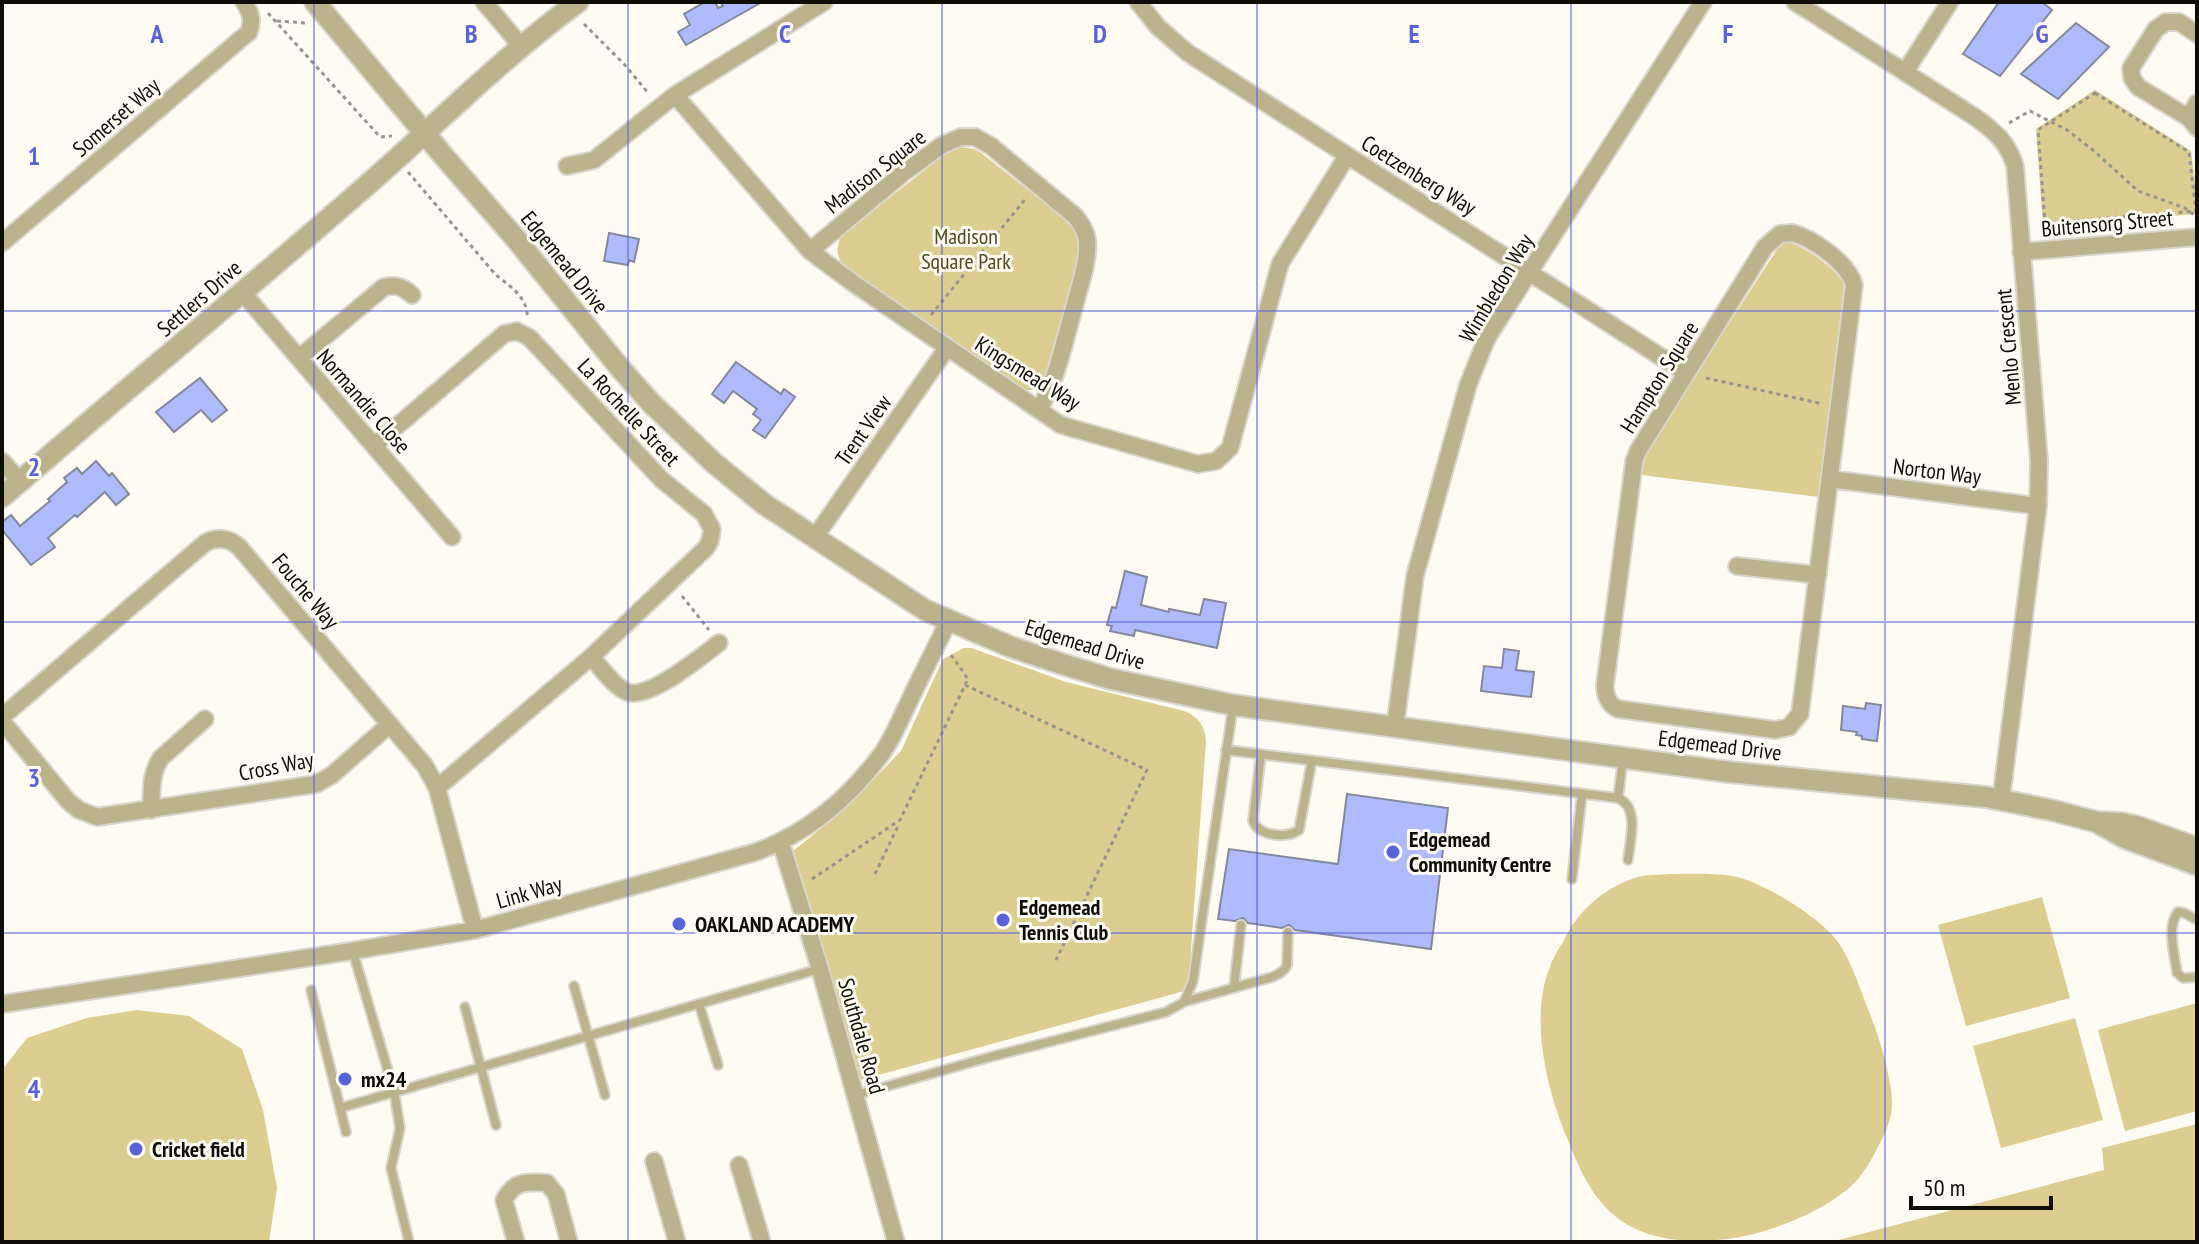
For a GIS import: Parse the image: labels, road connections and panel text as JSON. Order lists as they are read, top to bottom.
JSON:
{
  "streets": {
    "street": [
      "Somerset Way",
      "Madison Square",
      "Coetzenberg Way",
      "Buitensorg Street",
      "Edgemead Drive",
      "Wimbledon Way",
      "Settlers Drive",
      "Menlo Crescent",
      "Kingsmead Way",
      "Hampton Square",
      "Normandie Close",
      "La Rochelle Street",
      "Trent View",
      "Norton Way",
      "Fouche Way",
      "Cross Way",
      "Link Way",
      "Southdale Road"
    ]
  },
  "crossings": [
    ["Madison Square", "Kingsmead Way"],
    ["Coetzenberg Way", "Wimbledon Way"],
    ["Coetzenberg Way", "Kingsmead Way"],
    ["Coetzenberg Way", "Hampton Square"],
    ["Buitensorg Street", "Menlo Crescent"],
    ["Edgemead Drive", "Wimbledon Way"],
    ["Edgemead Drive", "Settlers Drive"],
    ["Edgemead Drive", "Menlo Crescent"],
    ["Edgemead Drive", "Trent View"],
    ["Edgemead Drive", "Link Way"],
    ["Settlers Drive", "Normandie Close"],
    ["Menlo Crescent", "Norton Way"],
    ["Kingsmead Way", "Trent View"],
    ["Hampton Square", "Norton Way"],
    ["Normandie Close", "La Rochelle Street"],
    ["La Rochelle Street", "Fouche Way"],
    ["Fouche Way", "Cross Way"],
    ["Fouche Way", "Link Way"],
    ["Link Way", "Southdale Road"]
  ],
  "parks": ["Madison Square Park"],
  "places": [
    "Edgemead Community Centre",
    "Edgemead Tennis Club",
    "OAKLAND ACADEMY",
    "mx24",
    "Cricket field"
  ],
  "scale_bar": "50 m",
  "grid": {
    "columns": [
      "A",
      "B",
      "C",
      "D",
      "E",
      "F",
      "G"
    ],
    "rows": [
      "1",
      "2",
      "3",
      "4"
    ]
  }
}
